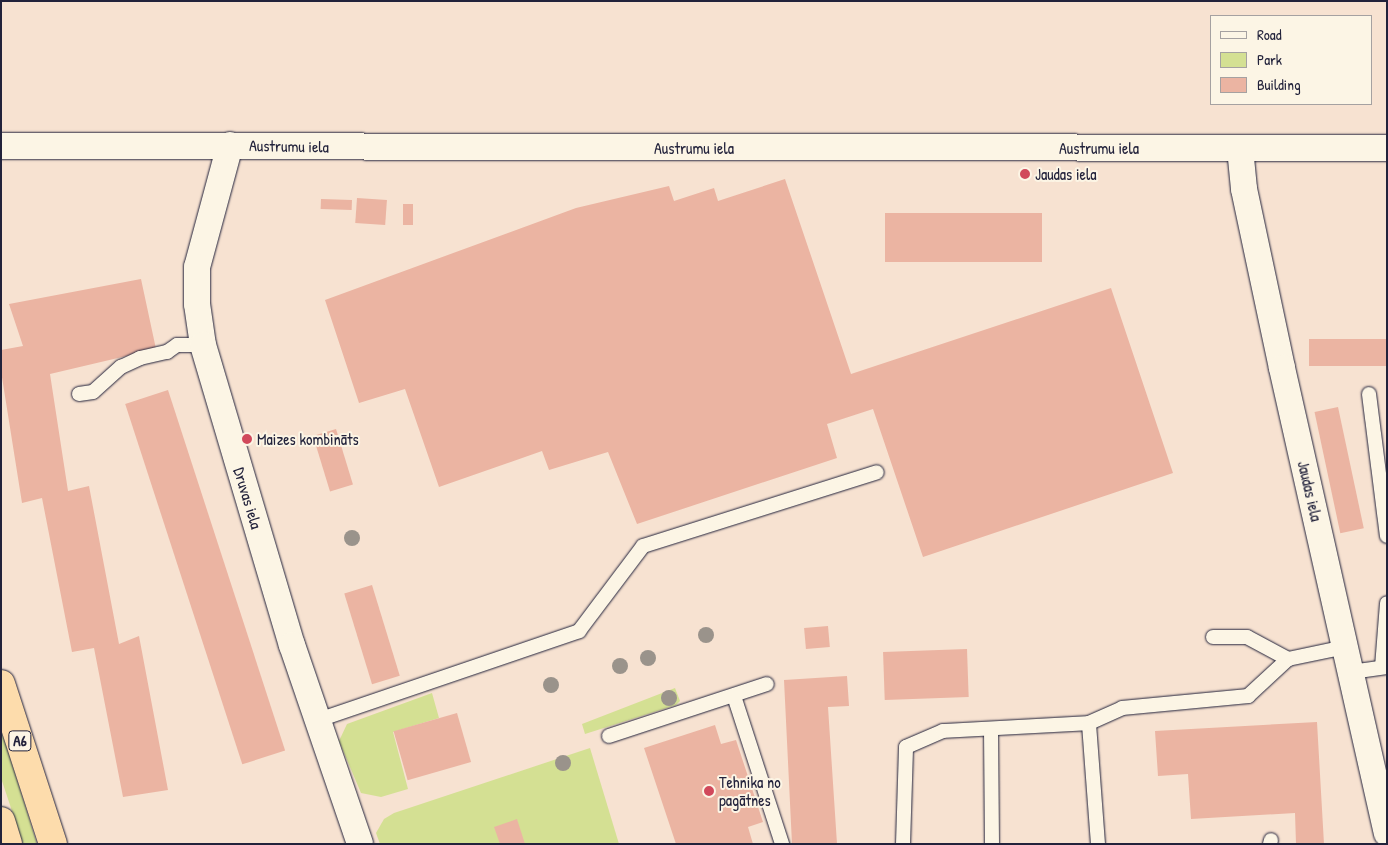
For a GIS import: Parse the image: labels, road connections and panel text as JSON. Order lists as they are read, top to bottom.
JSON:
{
  "streets": {
    "highway": ["A6"],
    "street": ["Austrumu iela", "Jaudas iela", "Druvas iela"]
  },
  "crossings": [
    ["Austrumu iela", "Jaudas iela"],
    ["Austrumu iela", "Druvas iela"]
  ],
  "places": ["Jaudas iela", "Maizes kombināts", "Tehnika no pagātnes"],
  "legend": ["Road", "Park", "Building"]
}
